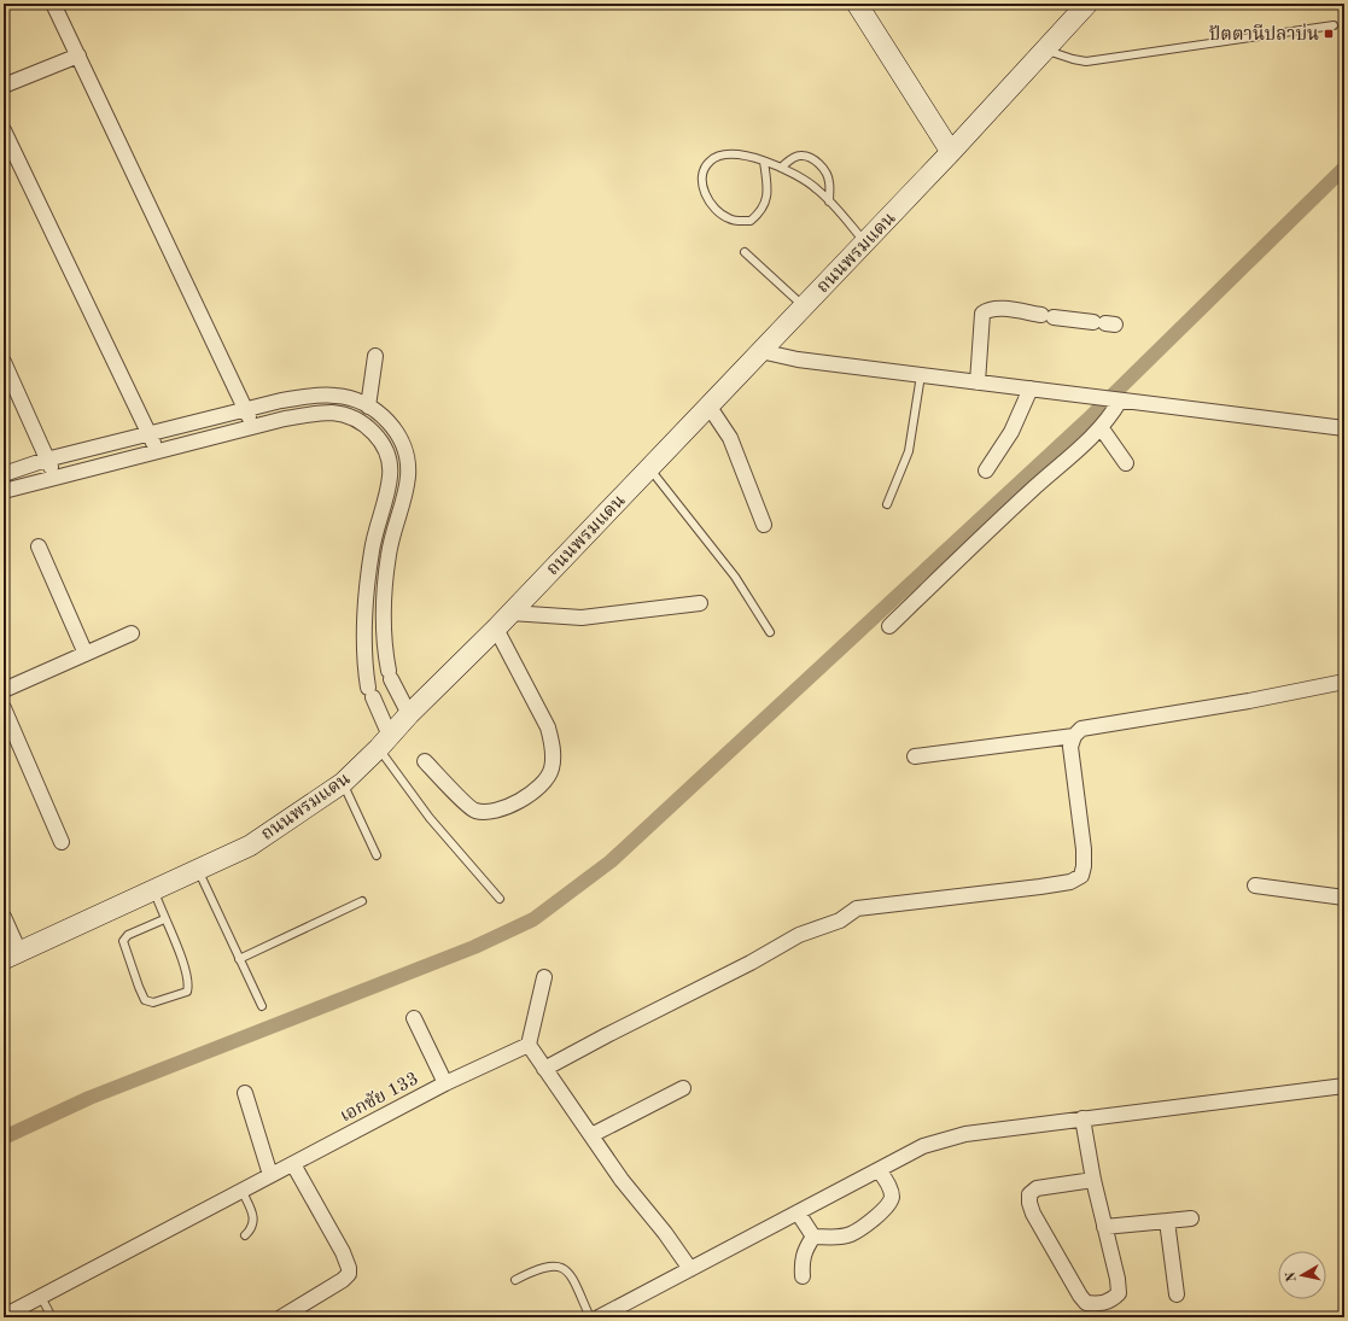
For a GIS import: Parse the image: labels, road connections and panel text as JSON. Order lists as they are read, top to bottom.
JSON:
{
  "streets": {
    "main road": ["ถนนพรมแดน"],
    "street": ["เอกชัย 133"]
  },
  "places": {
    "transit": ["ปัตตานีปลาบ่น"]
  },
  "north": "left"
}
